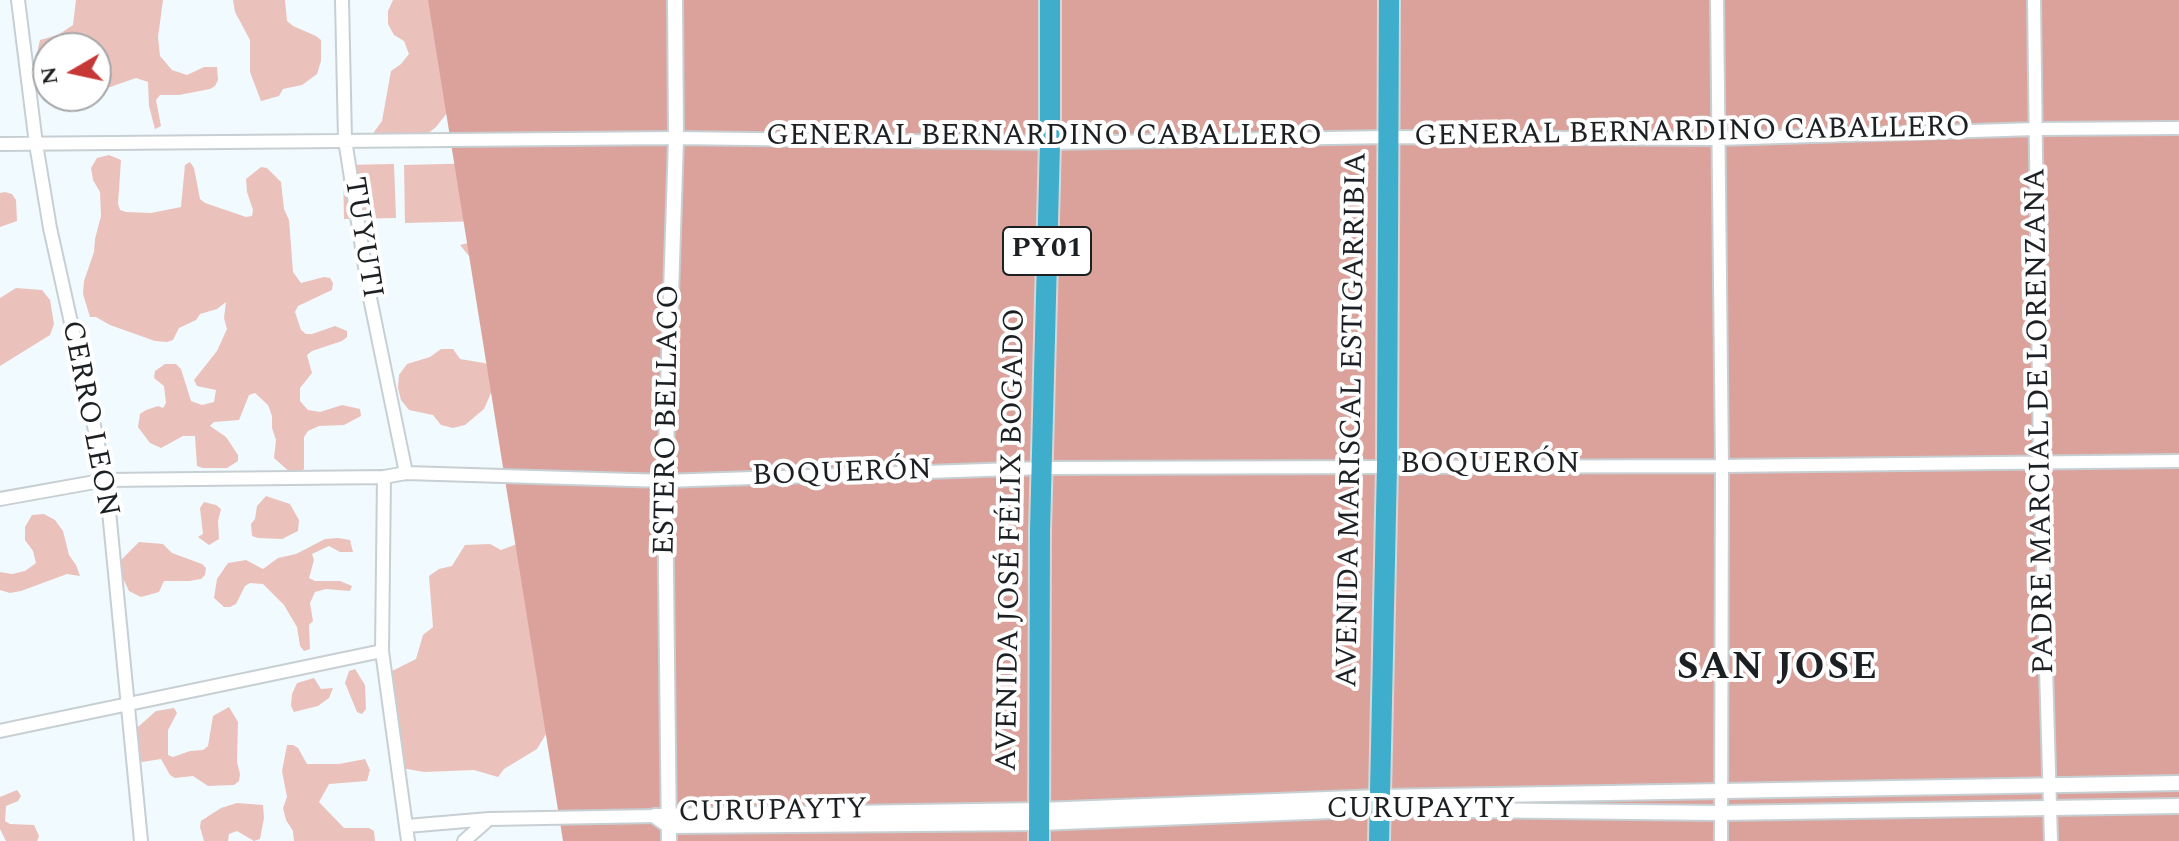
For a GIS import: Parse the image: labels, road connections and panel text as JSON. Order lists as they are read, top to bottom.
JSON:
{
  "streets": {
    "highway": ["PY01", "AVENIDA MARISCAL ESTIGARRIBIA", "AVENIDA JOSÉ FÉLIX BOGADO"],
    "street": [
      "GENERAL BERNARDINO CABALLERO",
      "TUYUTI",
      "CERRO LEON",
      "ESTERO BELLACO",
      "PADRE MARCIAL DE LORENZANA",
      "BOQUERÓN",
      "CURUPAYTY"
    ]
  },
  "crossings": [
    ["GENERAL BERNARDINO CABALLERO", "TUYUTI"],
    ["GENERAL BERNARDINO CABALLERO", "CERRO LEON"],
    ["GENERAL BERNARDINO CABALLERO", "ESTERO BELLACO"],
    ["GENERAL BERNARDINO CABALLERO", "AVENIDA MARISCAL ESTIGARRIBIA"],
    ["GENERAL BERNARDINO CABALLERO", "PADRE MARCIAL DE LORENZANA"],
    ["GENERAL BERNARDINO CABALLERO", "AVENIDA JOSÉ FÉLIX BOGADO"],
    ["TUYUTI", "BOQUERÓN"],
    ["CERRO LEON", "BOQUERÓN"],
    ["ESTERO BELLACO", "BOQUERÓN"],
    ["ESTERO BELLACO", "CURUPAYTY"],
    ["AVENIDA MARISCAL ESTIGARRIBIA", "BOQUERÓN"],
    ["AVENIDA MARISCAL ESTIGARRIBIA", "CURUPAYTY"],
    ["PADRE MARCIAL DE LORENZANA", "BOQUERÓN"],
    ["PADRE MARCIAL DE LORENZANA", "CURUPAYTY"],
    ["BOQUERÓN", "AVENIDA JOSÉ FÉLIX BOGADO"],
    ["AVENIDA JOSÉ FÉLIX BOGADO", "CURUPAYTY"]
  ],
  "districts": ["SAN JOSE"],
  "north": "left"
}
